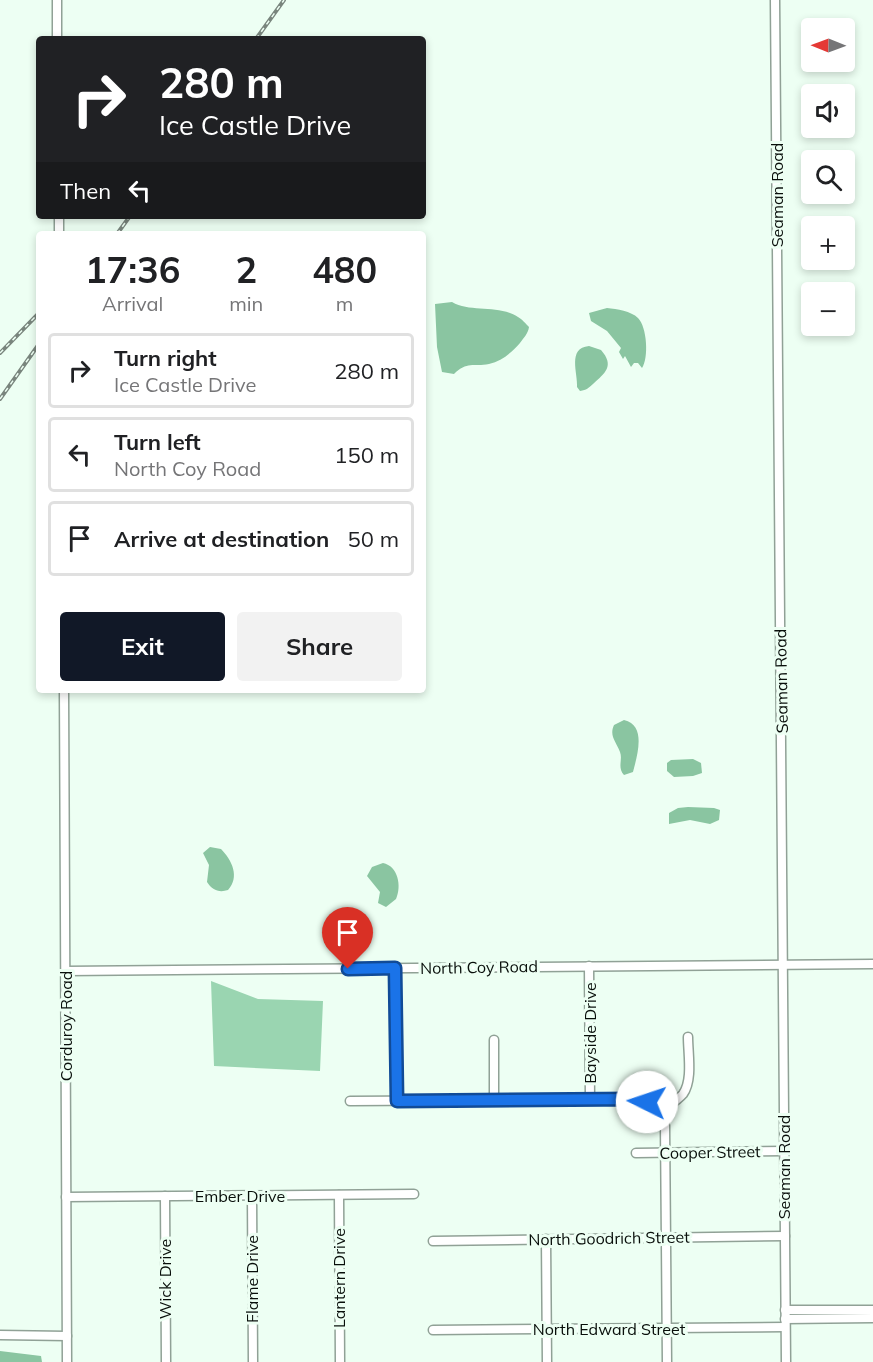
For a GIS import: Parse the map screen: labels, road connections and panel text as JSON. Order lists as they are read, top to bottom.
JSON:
{
  "streets": {
    "street": [
      "Seaman Road",
      "North Coy Road",
      "Corduroy Road",
      "Bayside Drive",
      "Cooper Street",
      "Ember Drive",
      "North Goodrich Street",
      "Lantern Drive",
      "Wick Drive",
      "Flame Drive",
      "North Edward Street"
    ]
  },
  "crossings": [
    ["Seaman Road", "North Coy Road"],
    ["Seaman Road", "Cooper Street"],
    ["Seaman Road", "North Goodrich Street"],
    ["Seaman Road", "North Edward Street"],
    ["North Coy Road", "Corduroy Road"],
    ["North Coy Road", "Bayside Drive"],
    ["Corduroy Road", "Ember Drive"],
    ["Ember Drive", "Lantern Drive"],
    ["Ember Drive", "Wick Drive"],
    ["Ember Drive", "Flame Drive"]
  ],
  "north": "left",
  "page": {
    "map_buttons": ["+", "−"],
    "turn": ["280 m", "Ice Castle Drive"],
    "then": "Then",
    "eta": [
      "17:36",
      "Arrival",
      "2",
      "min",
      "480",
      "m"
    ],
    "list": [
      {
        "name": "Turn right",
        "note": "Ice Castle Drive",
        "value": "280 m"
      },
      {
        "name": "Turn left",
        "note": "North Coy Road",
        "value": "150 m"
      },
      {
        "name": "Arrive at destination",
        "value": "50 m"
      }
    ],
    "buttons": ["Exit", "Share"]
  }
}
